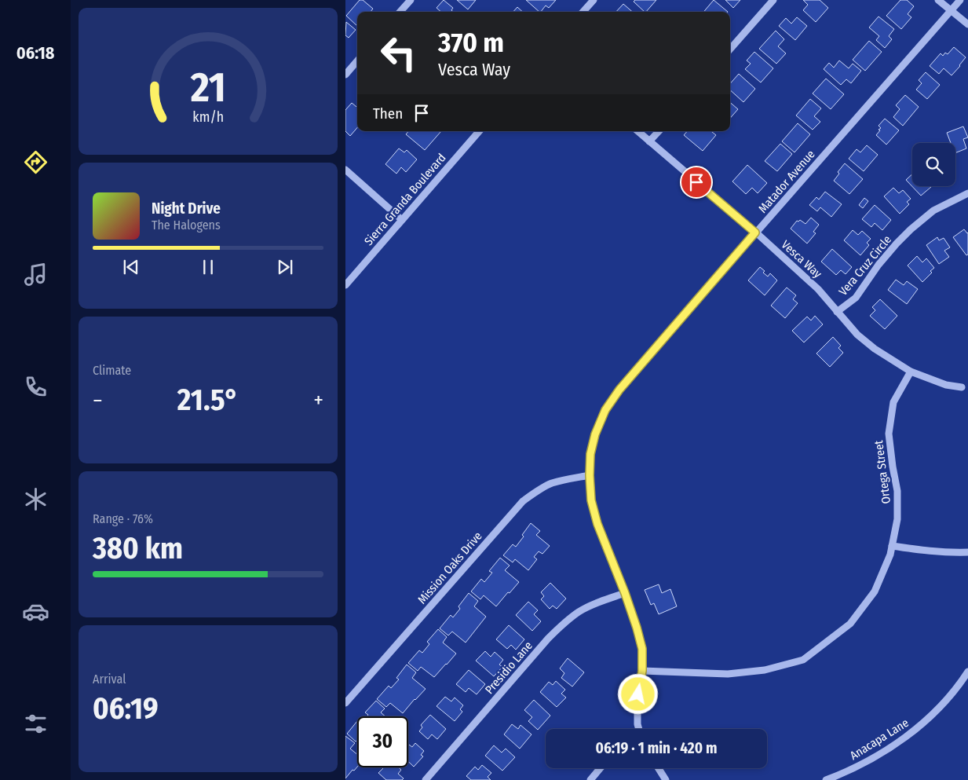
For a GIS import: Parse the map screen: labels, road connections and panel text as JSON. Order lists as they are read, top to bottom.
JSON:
{
  "streets": {
    "street": [
      "Matador Avenue",
      "Sierra Granda Boulevard",
      "Vesca Way",
      "Vera Cruz Circle",
      "Ortega Street",
      "Mission Oaks Drive",
      "Presidio Lane",
      "Anacapa Lane"
    ]
  },
  "crossings": [
    ["Matador Avenue", "Vesca Way"],
    ["Matador Avenue", "Ortega Street"],
    ["Matador Avenue", "Mission Oaks Drive"],
    ["Matador Avenue", "Presidio Lane"],
    ["Vesca Way", "Vera Cruz Circle"],
    ["Vesca Way", "Ortega Street"]
  ],
  "page": {
    "tabs": "06:18",
    "turn": ["370 m", "Vesca Way"],
    "then": "Then",
    "song": ["Night Drive", "The Halogens"],
    "tile": [
      "Climate",
      ["Range · 76%", "380 km"],
      ["Arrival", "06:19"]
    ],
    "heat": ["−", "21.5°", "+"],
    "limit": "30",
    "trip": "06:19 · 1 min · 420 m",
    "gauge": ["21", "km/h"]
  }
}
